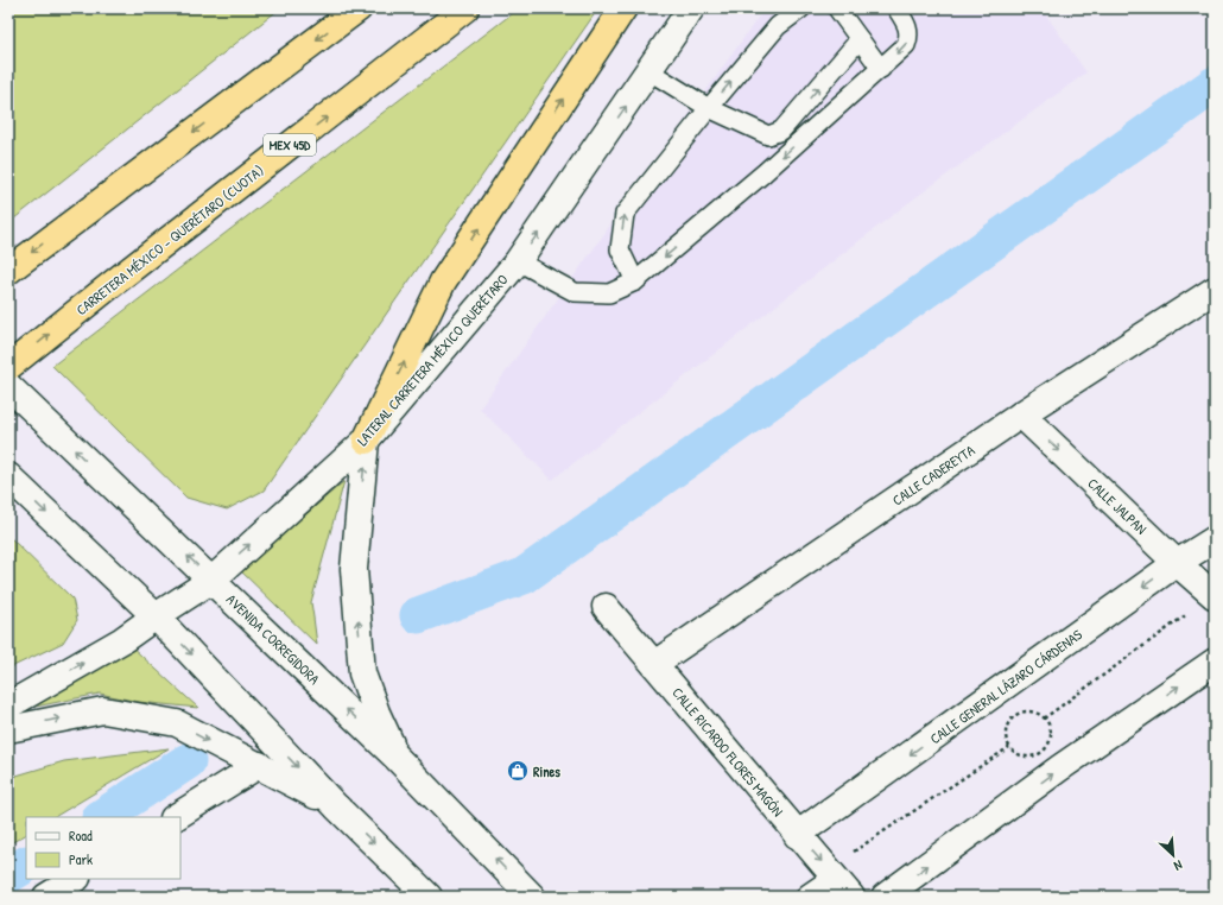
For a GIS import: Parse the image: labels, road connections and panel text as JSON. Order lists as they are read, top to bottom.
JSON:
{
  "streets": {
    "highway": ["MEX 45D", "CARRETERA MÉXICO - QUERÉTARO (CUOTA)"],
    "main road": [
      "LATERAL CARRETERA MÉXICO QUERÉTARO",
      "CALLE CADEREYTA",
      "CALLE JALPAN",
      "AVENIDA CORREGIDORA",
      "CALLE GENERAL LÁZARO CÁRDENAS",
      "CALLE RICARDO FLORES MAGÓN"
    ]
  },
  "crossings": [
    ["LATERAL CARRETERA MÉXICO QUERÉTARO", "AVENIDA CORREGIDORA"],
    ["CALLE CADEREYTA", "CALLE JALPAN"],
    ["CALLE CADEREYTA", "CALLE RICARDO FLORES MAGÓN"],
    ["CALLE JALPAN", "CALLE GENERAL LÁZARO CÁRDENAS"],
    ["CALLE GENERAL LÁZARO CÁRDENAS", "CALLE RICARDO FLORES MAGÓN"]
  ],
  "one_way": ["LATERAL CARRETERA MÉXICO QUERÉTARO", "CALLE JALPAN"],
  "places": {
    "shop": ["Rines"]
  },
  "legend": ["Road", "Park"],
  "north": "bottom right"
}
